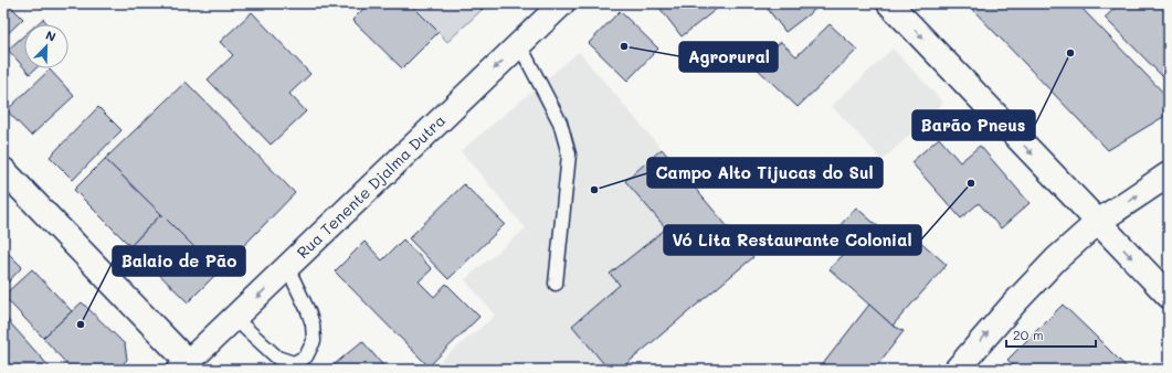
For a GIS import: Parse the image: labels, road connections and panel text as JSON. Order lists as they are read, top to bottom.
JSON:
{
  "streets": {
    "main road": ["Rua Tenente Djalma Dutra"]
  },
  "one_way": ["Rua Tenente Djalma Dutra"],
  "places": [
    "Agrorural",
    "Barão Pneus",
    "Vó Lita Restaurante Colonial",
    "Campo Alto Tijucas do Sul",
    "Balaio de Pão"
  ],
  "scale_bar": "20 m",
  "north": "top right"
}
